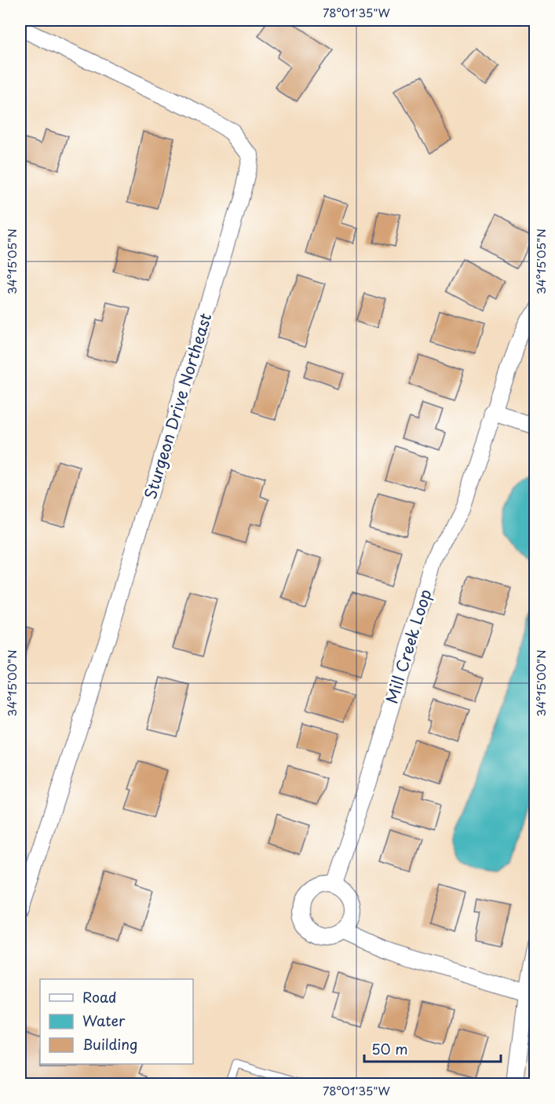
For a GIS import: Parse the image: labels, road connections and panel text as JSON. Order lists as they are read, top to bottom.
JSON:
{
  "streets": {
    "street": ["Sturgeon Drive Northeast", "Mill Creek Loop"]
  },
  "legend": ["Road", "Water", "Building"],
  "scale_bar": "50 m",
  "coordinates": ["78°01'35\"W", "34°15'05\"N", "34°15'00\"N"]
}
